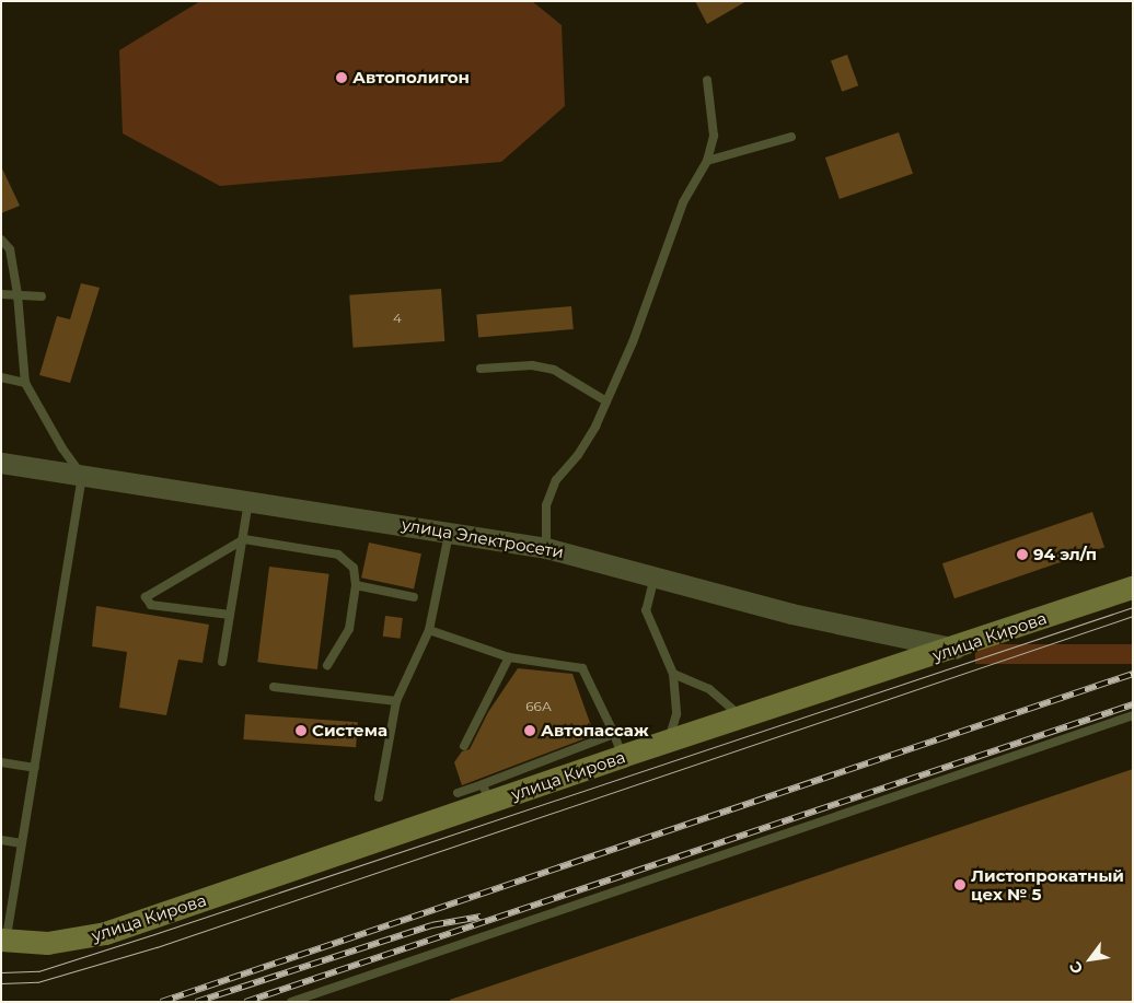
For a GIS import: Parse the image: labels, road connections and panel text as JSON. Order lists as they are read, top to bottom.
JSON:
{
  "streets": {
    "main road": ["улица Кирова"],
    "street": ["улица Электросети"]
  },
  "crossings": [
    ["улица Электросети", "улица Кирова"]
  ],
  "places": [
    "Автополигон",
    "94 эл/п",
    "Система",
    "Автопассаж",
    "Листопрокатный цех № 5"
  ],
  "house_numbers": ["4", "66А"],
  "north": "bottom left"
}
